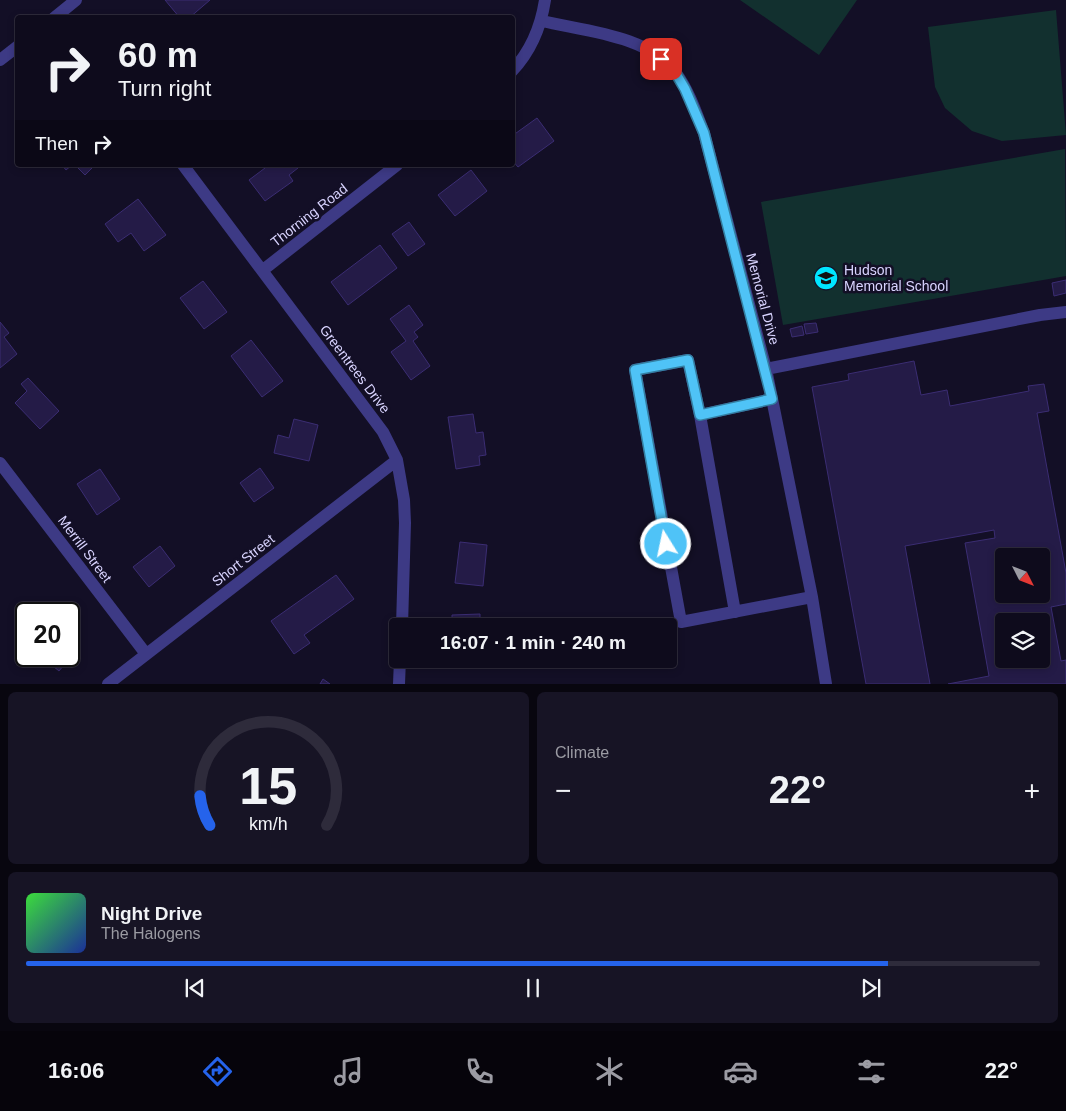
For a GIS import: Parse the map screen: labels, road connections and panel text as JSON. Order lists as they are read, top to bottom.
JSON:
{
  "streets": {
    "street": [
      "Thorning Road",
      "Memorial Drive",
      "Greentrees Drive",
      "Merrill Street",
      "Short Street"
    ]
  },
  "crossings": [
    ["Thorning Road", "Greentrees Drive"],
    ["Greentrees Drive", "Short Street"],
    ["Merrill Street", "Short Street"]
  ],
  "places": {
    "school or university": ["Hudson Memorial School"]
  },
  "north": "bottom right",
  "page": {
    "turn": ["60 m", "Turn right"],
    "then": "Then",
    "limit": "20",
    "trip": "16:07 · 1 min · 240 m",
    "tile": "Climate",
    "heat": ["−", "22°", "+"],
    "song": ["Night Drive", "The Halogens"],
    "tabs": ["16:06", "22°"],
    "gauge": ["15", "km/h"]
  }
}
